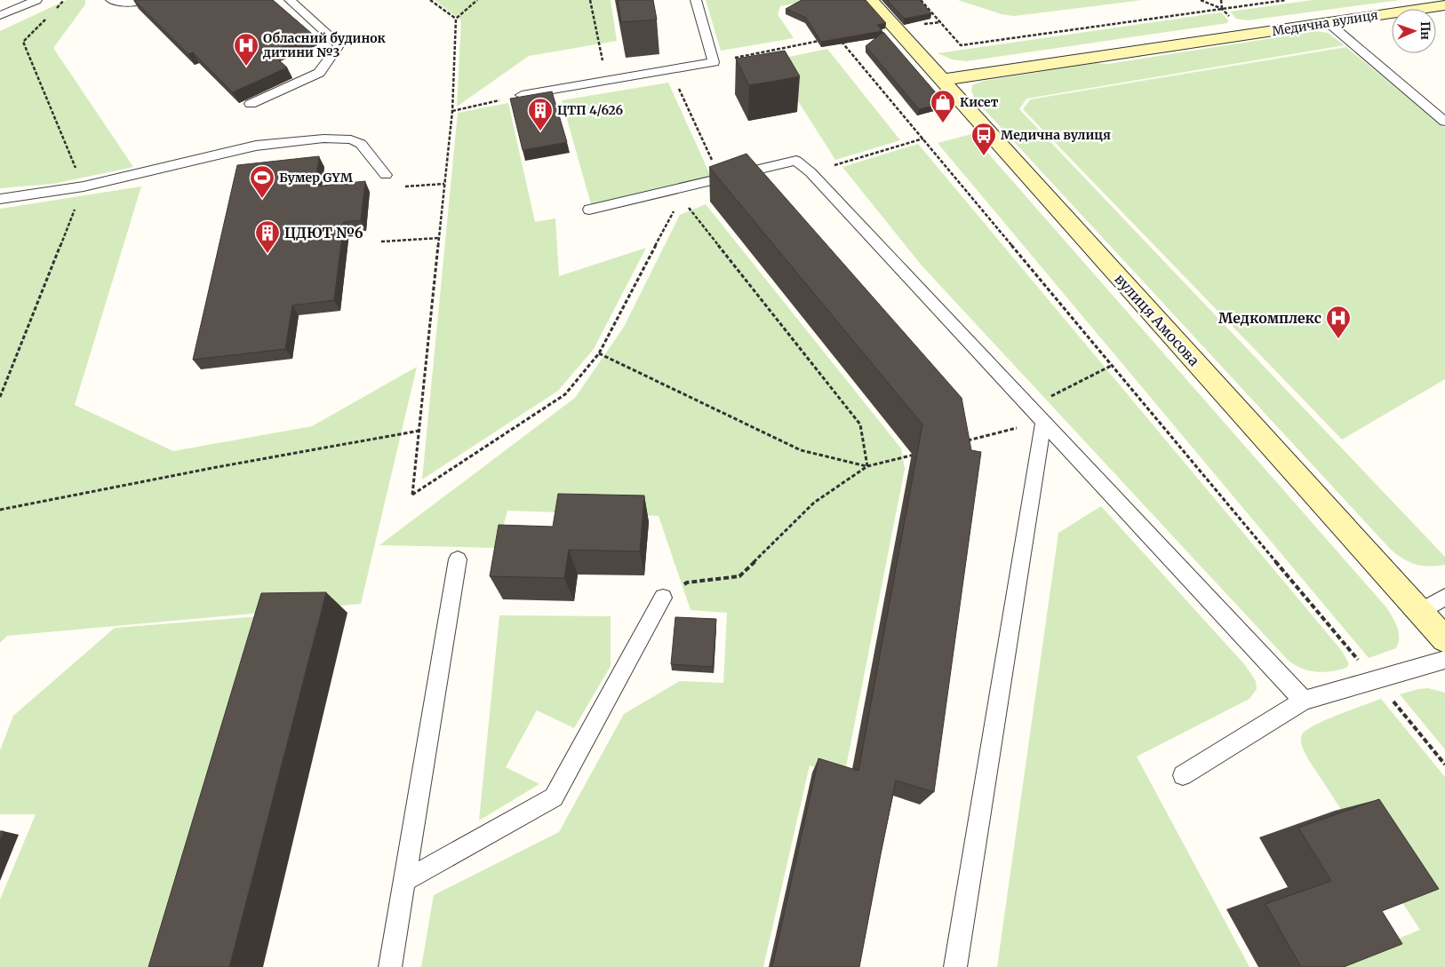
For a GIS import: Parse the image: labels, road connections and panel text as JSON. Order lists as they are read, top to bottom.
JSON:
{
  "streets": {
    "street": ["Медична вулиця", "вулиця Амосова"]
  },
  "crossings": [
    ["Медична вулиця", "вулиця Амосова"]
  ],
  "places": {
    "hospital": ["Обласний будинок дитини №3", "Медкомплекс"],
    "shop": ["Кисет"],
    "building": ["ЦТП 4/626", "ЦДЮТ №6"],
    "bus stop": ["Медична вулиця"],
    "sports": ["Бумер GYM"]
  },
  "north": "right"
}
